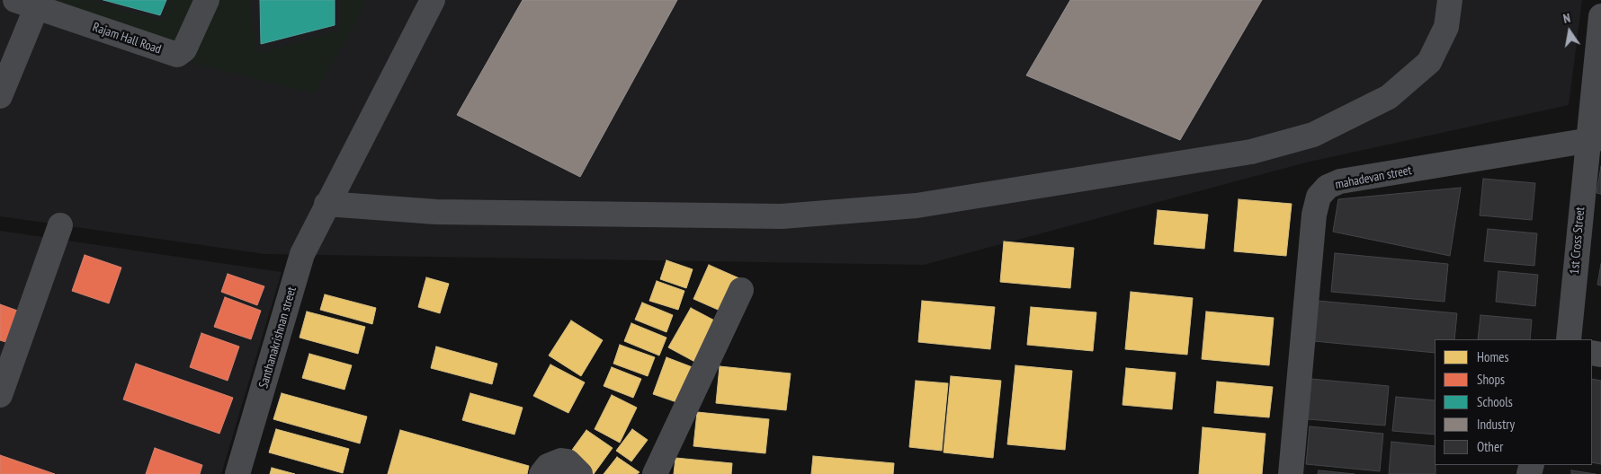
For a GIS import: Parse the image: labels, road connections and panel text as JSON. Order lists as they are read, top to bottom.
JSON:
{
  "streets": {
    "street": [
      "Rajam Hall Road",
      "mahadevan street",
      "1st Cross Street",
      "Santhanakrishnan street"
    ]
  },
  "crossings": [
    ["mahadevan street", "1st Cross Street"]
  ],
  "legend": [
    "Homes",
    "Shops",
    "Schools",
    "Industry",
    "Other"
  ],
  "north": "top"
}
